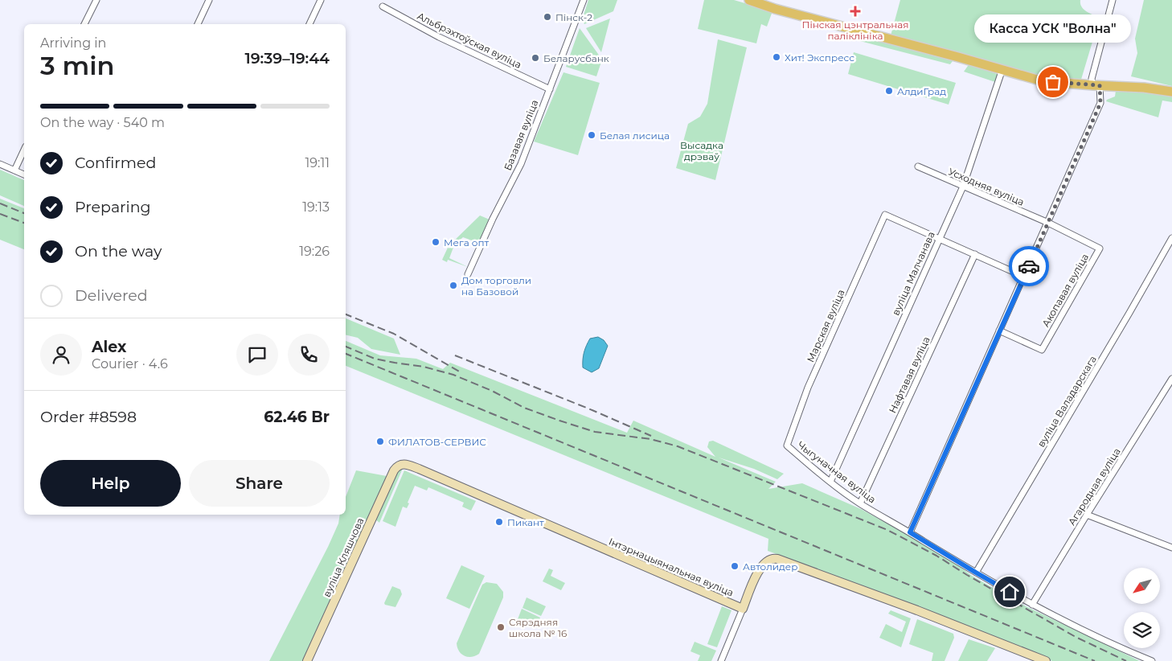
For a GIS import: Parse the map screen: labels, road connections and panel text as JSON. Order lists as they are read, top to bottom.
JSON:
{
  "streets": {
    "street": [
      "Альбрэхтоўская вуліца",
      "Базавая вуліца",
      "Усходняя вуліца",
      "вуліца Малчанава",
      "Акопавая вуліца",
      "Марская вуліца",
      "Нафтавая вуліца",
      "вуліца Валадарскага",
      "Чыгуначная вуліца",
      "Агародная вуліца",
      "вуліца Кляшчова",
      "Інтэрнацыянальная вуліца"
    ]
  },
  "crossings": [
    ["Альбрэхтоўская вуліца", "Базавая вуліца"],
    ["Усходняя вуліца", "вуліца Малчанава"],
    ["Усходняя вуліца", "Акопавая вуліца"],
    ["вуліца Малчанава", "Марская вуліца"],
    ["вуліца Малчанава", "Чыгуначная вуліца"],
    ["Марская вуліца", "Чыгуначная вуліца"],
    ["Нафтавая вуліца", "Чыгуначная вуліца"],
    ["вуліца Валадарскага", "Чыгуначная вуліца"],
    ["Чыгуначная вуліца", "Агародная вуліца"],
    ["вуліца Кляшчова", "Інтэрнацыянальная вуліца"]
  ],
  "parks": ["Высадка дрэваў"],
  "places": {
    "health": ["Пінская цэнтральная паліклініка"],
    "other": [
      "Пінск-2",
      "Хит! Экспресс",
      "Беларусбанк",
      "Касса УСК \"Волна\"",
      "АлдиГрад",
      "Белая лисица",
      "Мега опт",
      "Дом торговли на Базовой",
      "ФИЛАТОВ-СЕРВИС",
      "Пикант",
      "Автолидер",
      "Сярэдняя школа № 16"
    ]
  },
  "north": "bottom left",
  "page": {
    "bubble": "Касса УСК \"Волна\"",
    "heading": ["3 min", "Arriving in", "19:39–19:44"],
    "panel": [
      "Alex",
      "Courier · 4.6",
      "Order #8598",
      "62.46 Br"
    ],
    "bar": "On the way · 540 m",
    "list": [
      ["Confirmed", "19:11"],
      ["Preparing", "19:13"],
      ["On the way", "19:26"],
      "Delivered"
    ],
    "buttons": ["Help", "Share"]
  }
}
